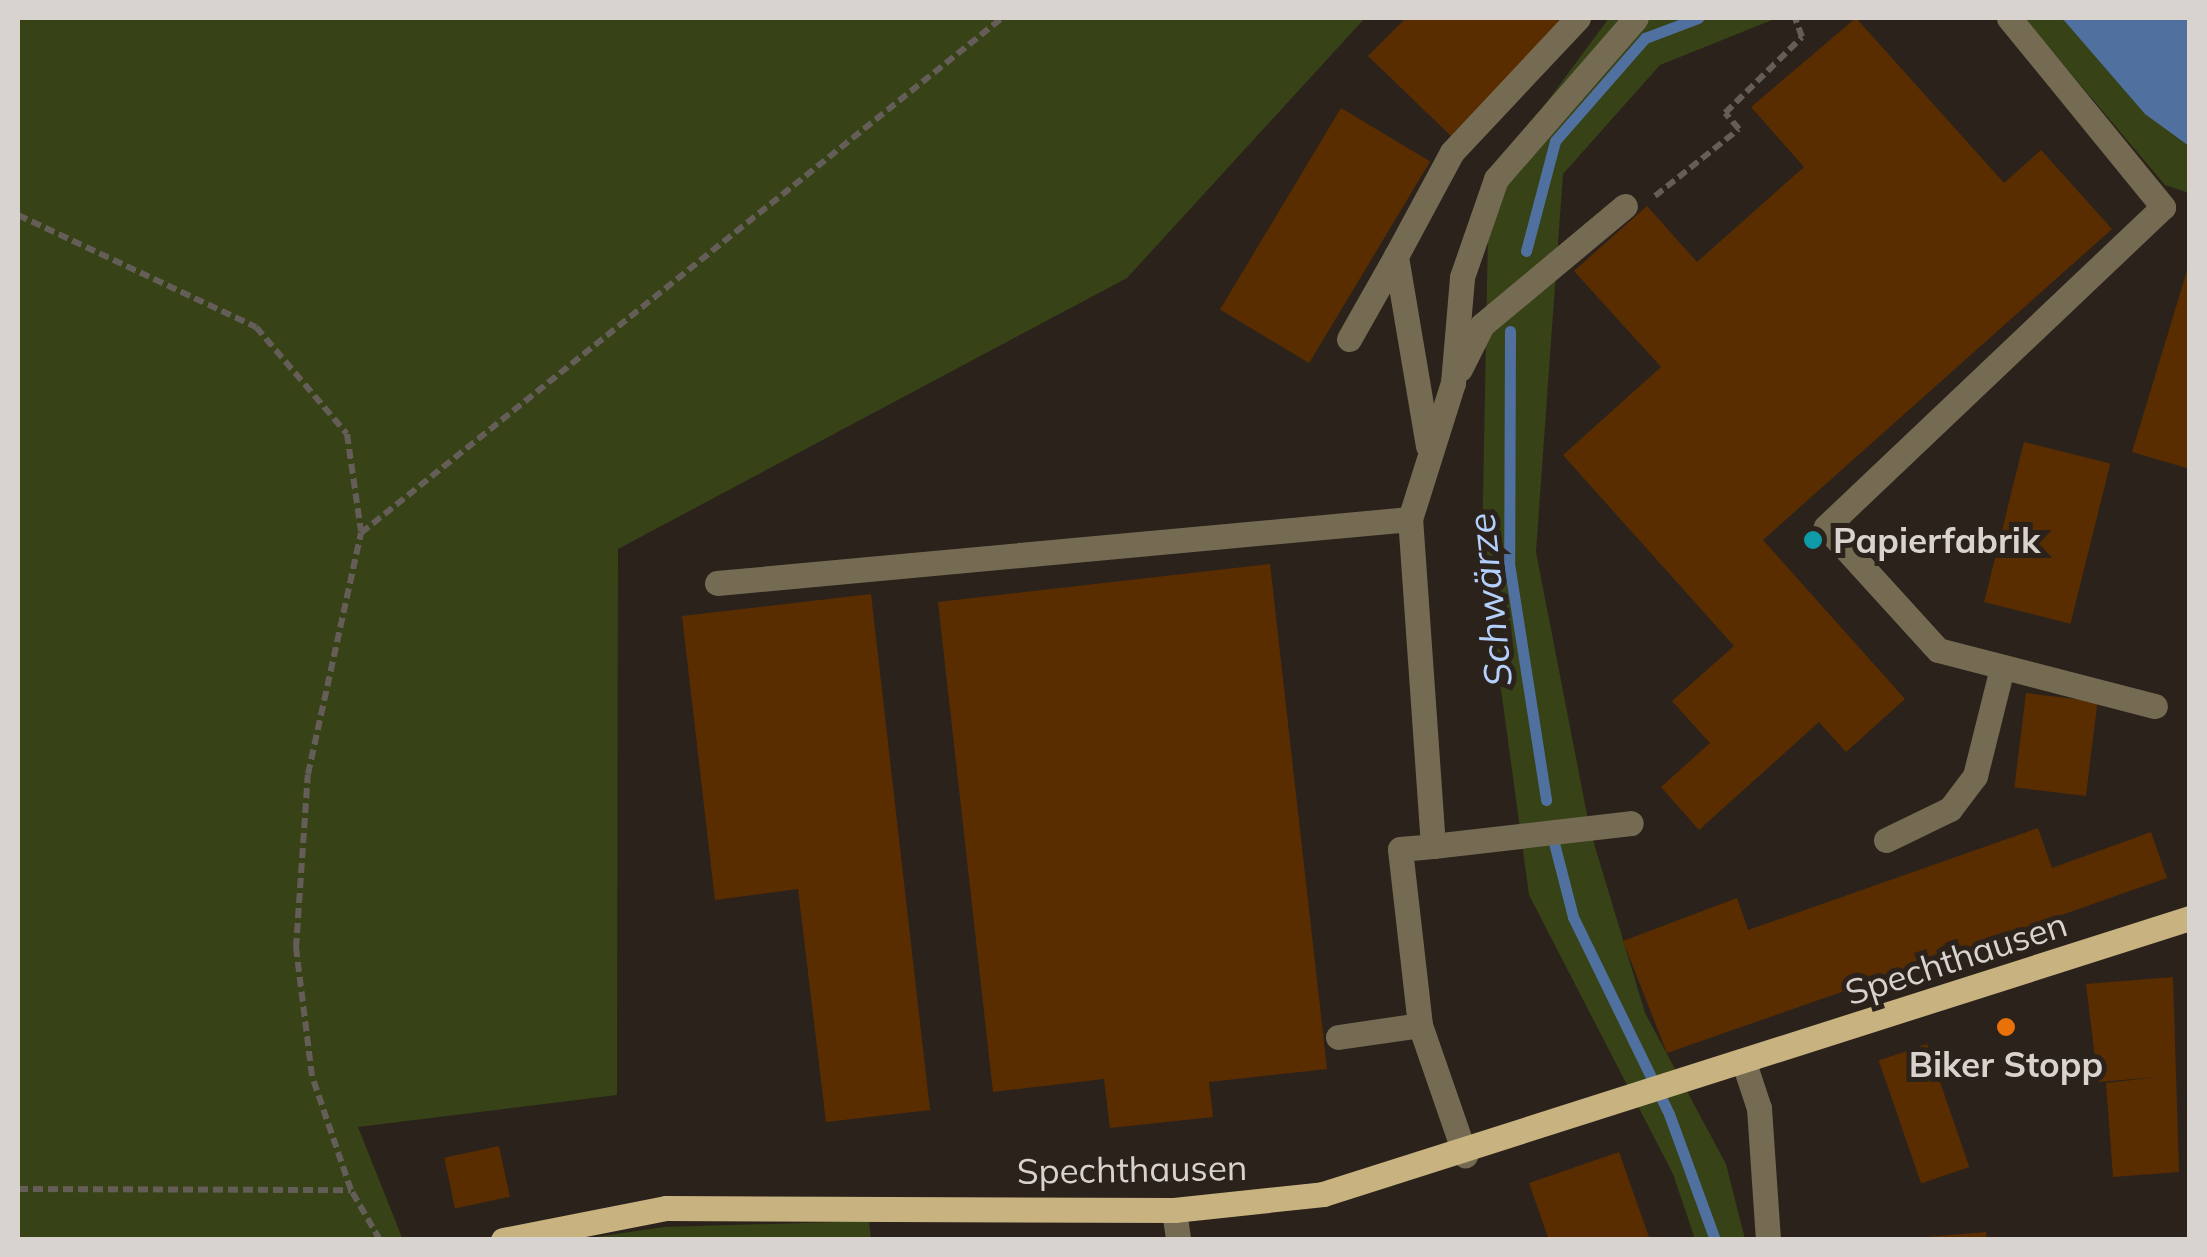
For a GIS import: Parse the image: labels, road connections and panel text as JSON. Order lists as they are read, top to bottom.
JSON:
{
  "streets": {
    "main road": ["Spechthausen"]
  },
  "water": ["Schwärze"],
  "places": ["Papierfabrik", "Biker Stopp"]
}
